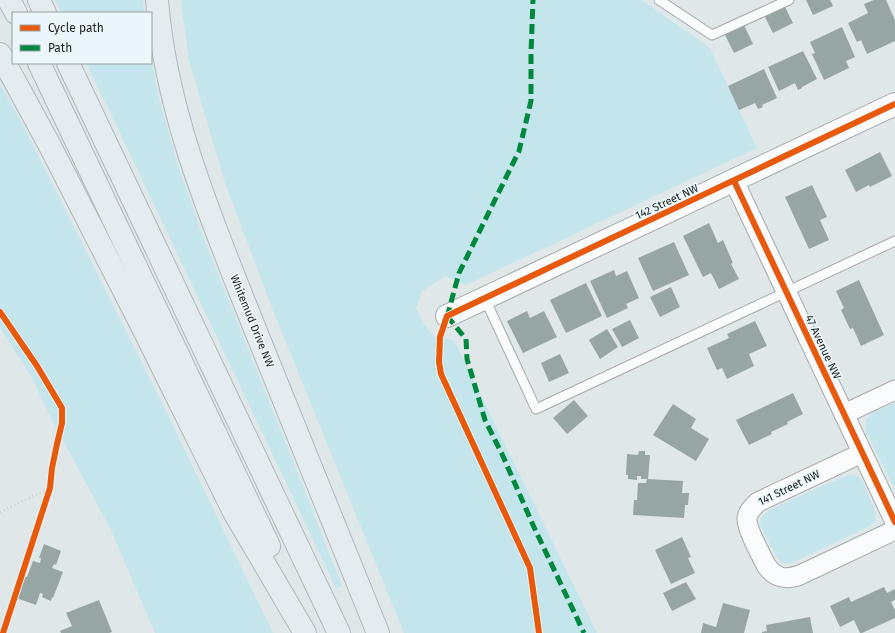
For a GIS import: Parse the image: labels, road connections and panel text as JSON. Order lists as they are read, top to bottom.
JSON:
{
  "streets": {
    "highway": ["Whitemud Drive NW"],
    "street": ["142 Street NW", "47 Avenue NW", "141 Street NW"]
  },
  "crossings": [
    ["142 Street NW", "47 Avenue NW"],
    ["47 Avenue NW", "141 Street NW"]
  ],
  "legend": ["Cycle path", "Path"]
}
